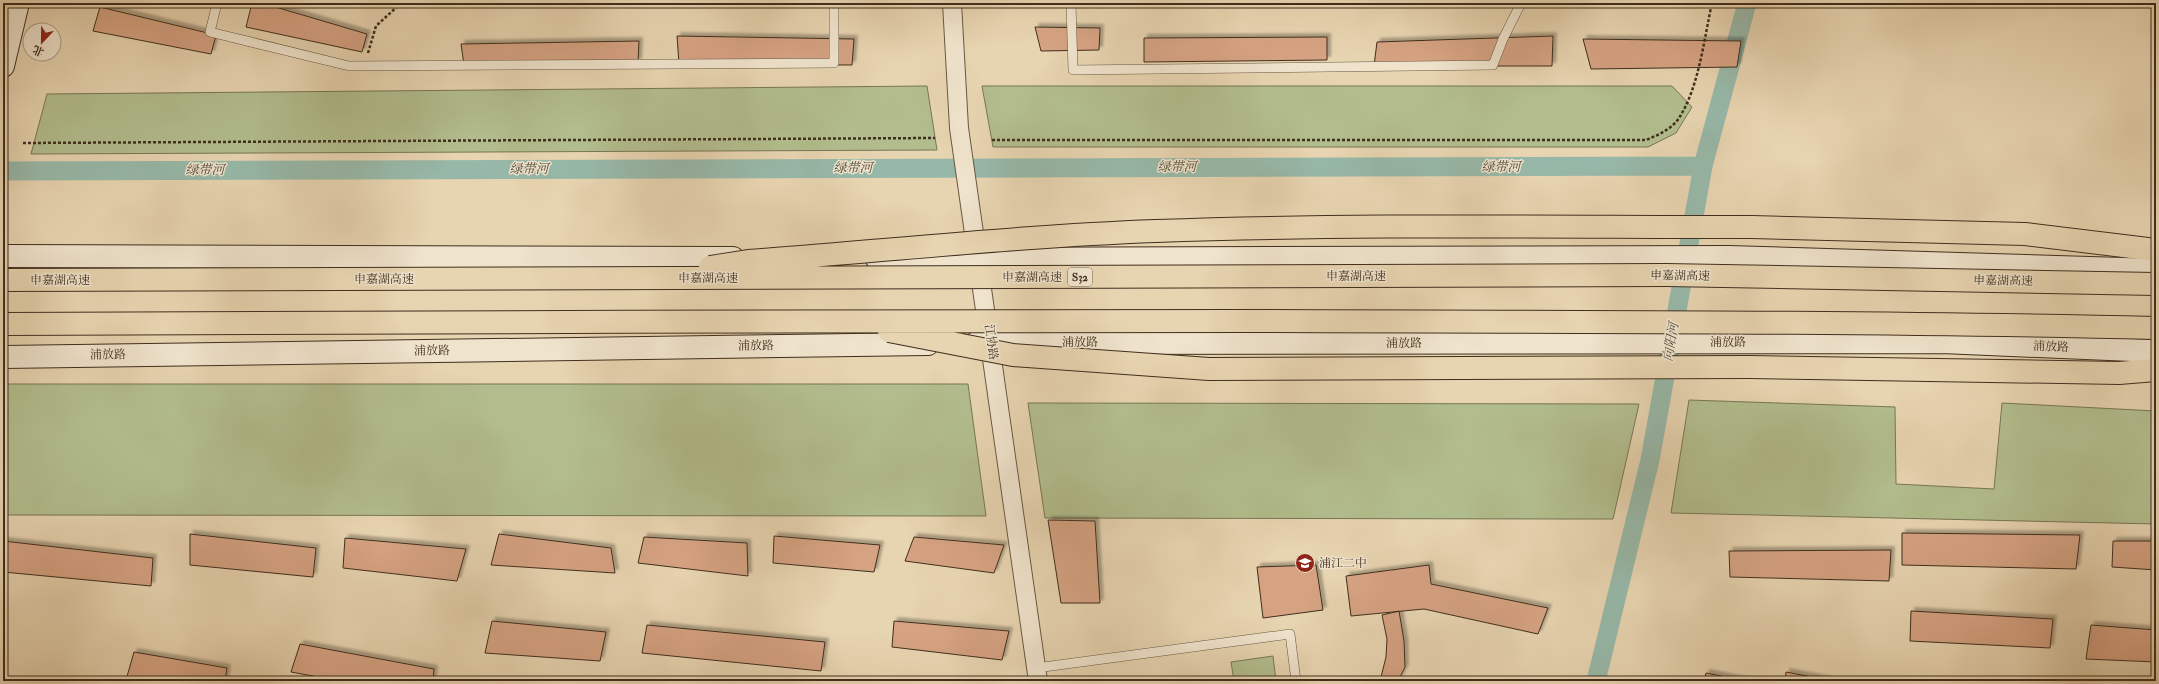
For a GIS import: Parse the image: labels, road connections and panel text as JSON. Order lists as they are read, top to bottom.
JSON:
{
  "streets": {
    "highway": ["申嘉湖高速", "S32"],
    "main road": ["浦放路"],
    "street": ["江协路"]
  },
  "crossings": [
    ["江协路", "浦放路"]
  ],
  "water": ["绿带河", "向阳河"],
  "places": {
    "school or university": ["浦江二中"]
  },
  "north": "bottom"
}
